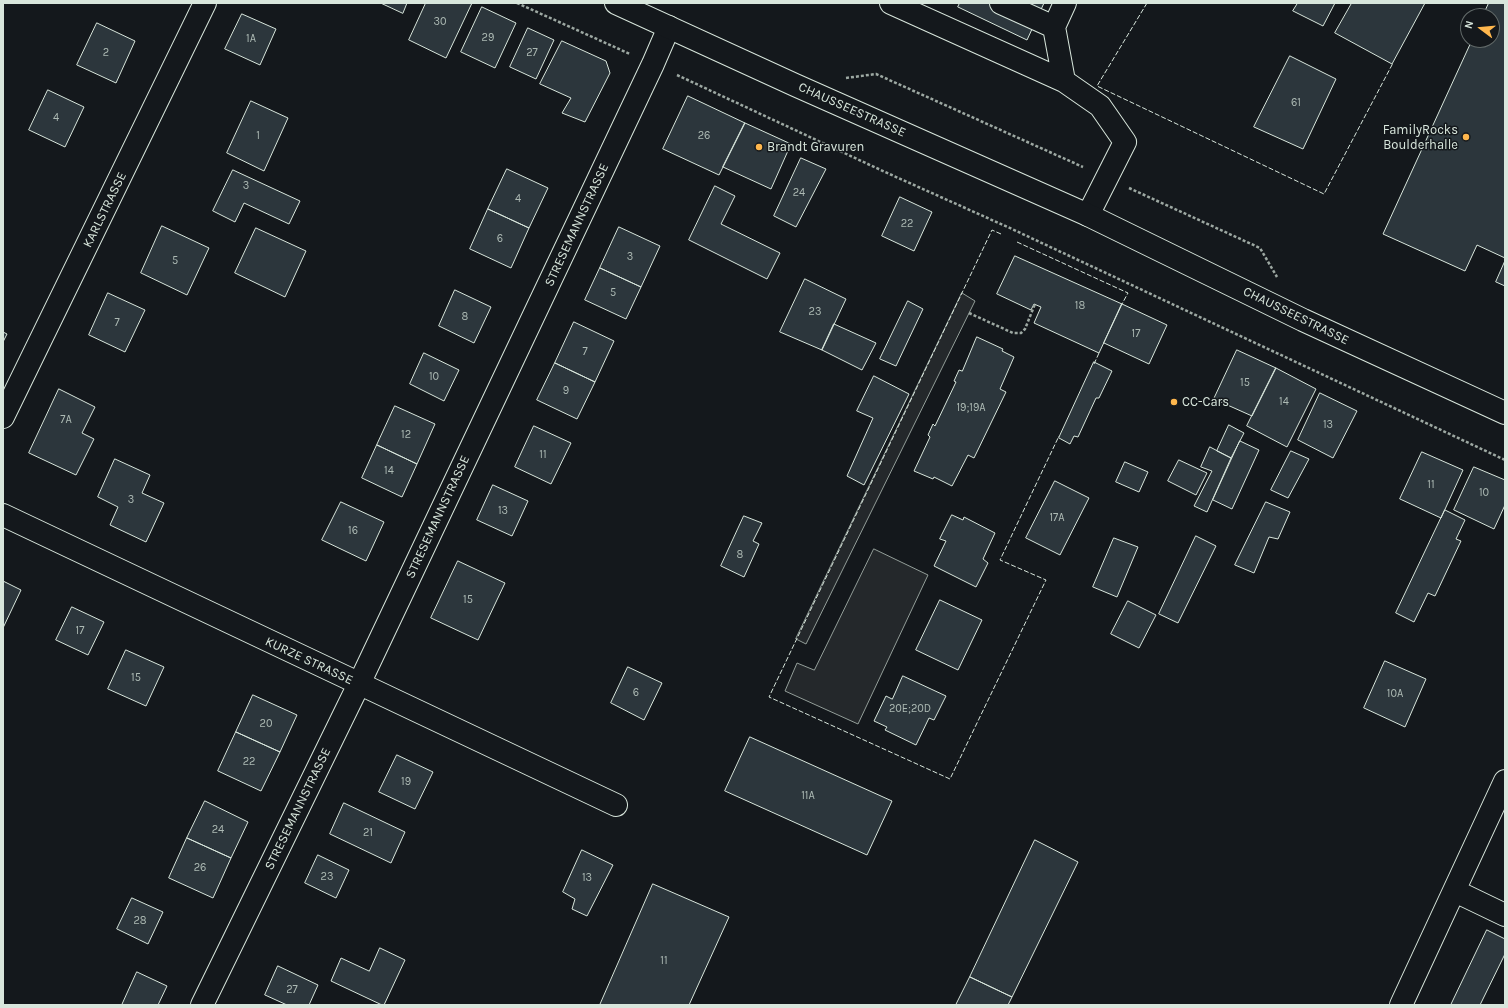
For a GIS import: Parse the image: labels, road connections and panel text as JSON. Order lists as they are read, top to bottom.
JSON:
{
  "streets": {
    "street": [
      "CHAUSSEESTRASSE",
      "KARLSTRASSE",
      "STRESEMANNSTRASSE",
      "KURZE STRASSE"
    ]
  },
  "crossings": [
    ["CHAUSSEESTRASSE", "STRESEMANNSTRASSE"],
    ["STRESEMANNSTRASSE", "KURZE STRASSE"]
  ],
  "places": ["FamilyRocks Boulderhalle", "Brandt Gravuren", "CC-Cars"],
  "house_numbers": [
    "30",
    "29",
    "1A",
    "2",
    "27",
    "61",
    "4",
    "1",
    "26",
    "3",
    "24",
    "4",
    "22",
    "6",
    "3",
    "5",
    "5",
    "18",
    "23",
    "8",
    "7",
    "17",
    "7",
    "10",
    "15",
    "9",
    "14",
    "19;19A",
    "7A",
    "13",
    "12",
    "11",
    "14",
    "11",
    "10",
    "3",
    "13",
    "17A",
    "16",
    "8",
    "15",
    "17",
    "15",
    "6",
    "10A",
    "20E;20D",
    "20",
    "22",
    "19",
    "11A",
    "24",
    "21",
    "26",
    "23",
    "13",
    "28",
    "11",
    "27"
  ],
  "north": "left"
}
